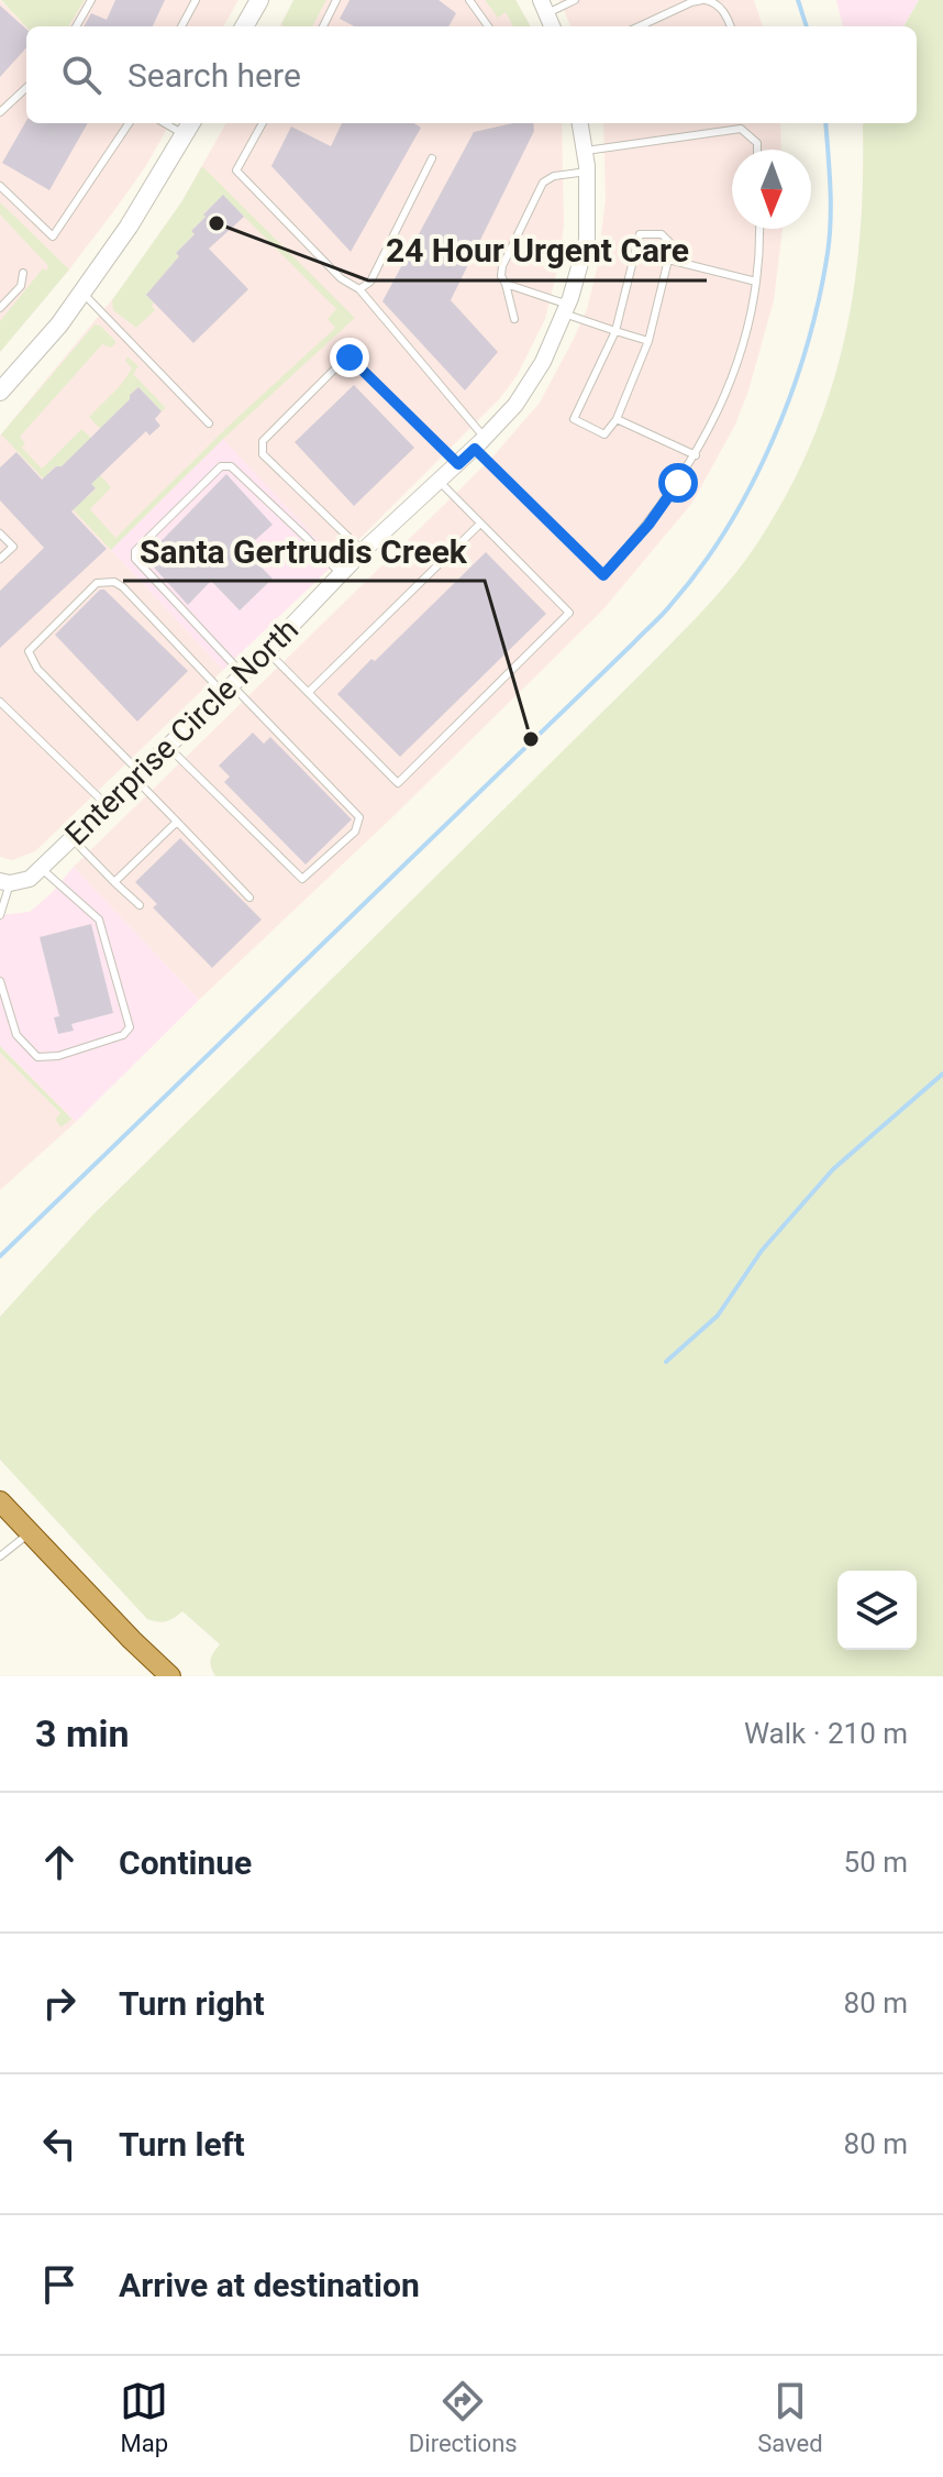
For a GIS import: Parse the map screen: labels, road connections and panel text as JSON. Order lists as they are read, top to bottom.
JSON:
{
  "streets": {
    "street": ["Enterprise Circle North"]
  },
  "places": ["24 Hour Urgent Care", "Santa Gertrudis Creek"],
  "north": "bottom",
  "page": {
    "search": "Search here",
    "heading": ["3 min", "Walk · 210 m"],
    "list": [
      ["Continue", "50 m"],
      ["Turn right", "80 m"],
      ["Turn left", "80 m"],
      "Arrive at destination"
    ],
    "nav": ["Map", "Directions", "Saved"]
  }
}
